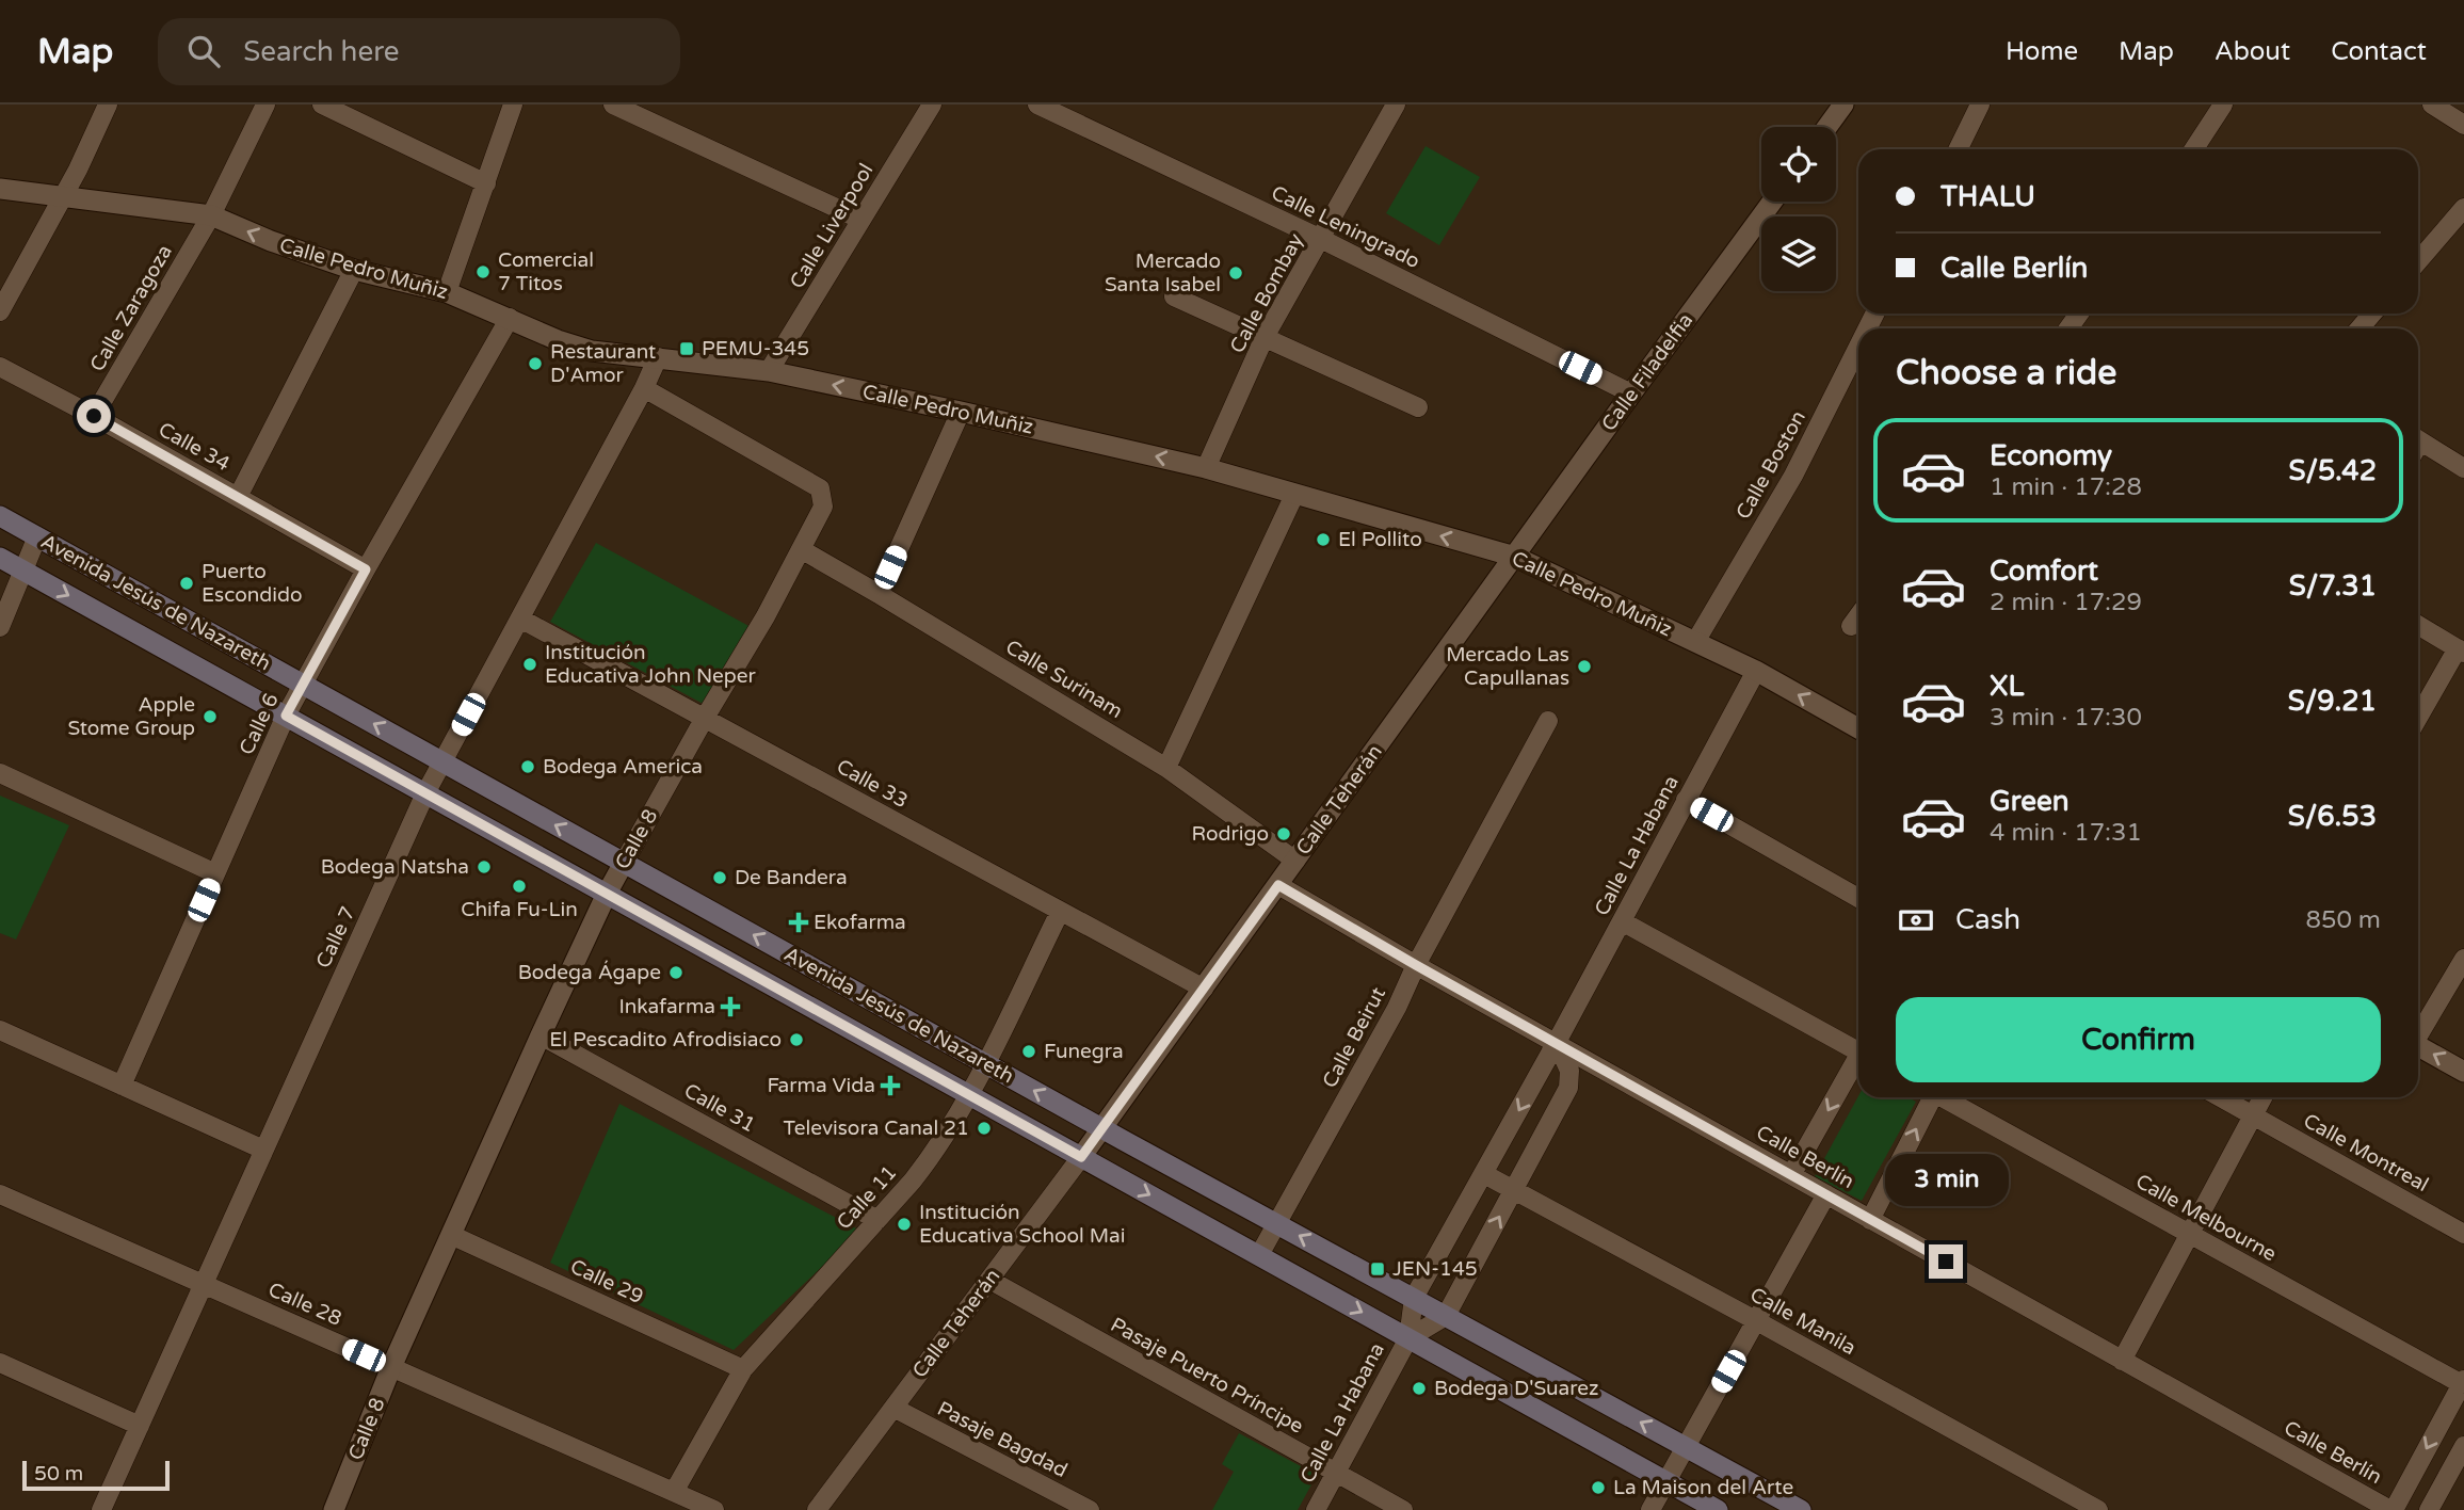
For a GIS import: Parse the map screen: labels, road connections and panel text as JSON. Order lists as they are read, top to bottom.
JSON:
{
  "streets": {
    "main road": ["Avenida Jesús de Nazareth"],
    "street": [
      "Calle Liverpool",
      "Calle Leningrado",
      "Calle Pedro Muñiz",
      "Calle Bombay",
      "Calle Zaragoza",
      "Calle Filadelfia",
      "Calle 34",
      "Calle Boston",
      "Calle Surinam",
      "Calle 6",
      "Calle 33",
      "Calle Teherán",
      "Calle 8",
      "Calle La Habana",
      "Calle 7",
      "Calle Beirut",
      "Calle 31",
      "Calle Montreal",
      "Calle Berlín",
      "Calle 11",
      "Calle Melbourne",
      "Calle 29",
      "Calle 28",
      "Calle Manila",
      "Pasaje Puerto Príncipe",
      "Pasaje Bagdad"
    ]
  },
  "crossings": [
    ["Calle Liverpool", "Calle Pedro Muñiz"],
    ["Calle Leningrado", "Calle Bombay"],
    ["Calle Leningrado", "Calle Filadelfia"],
    ["Calle Pedro Muñiz", "Calle Bombay"],
    ["Calle Pedro Muñiz", "Calle Zaragoza"],
    ["Calle Pedro Muñiz", "Calle Filadelfia"],
    ["Calle Pedro Muñiz", "Calle Boston"],
    ["Calle Pedro Muñiz", "Calle 6"],
    ["Calle Pedro Muñiz", "Calle Teherán"],
    ["Calle Pedro Muñiz", "Calle La Habana"],
    ["Calle Pedro Muñiz", "Calle 7"],
    ["Calle Zaragoza", "Calle 34"],
    ["Calle Filadelfia", "Calle Teherán"],
    ["Calle 34", "Calle 6"],
    ["Avenida Jesús de Nazareth", "Calle 6"],
    ["Avenida Jesús de Nazareth", "Calle Teherán"],
    ["Avenida Jesús de Nazareth", "Calle 8"],
    ["Avenida Jesús de Nazareth", "Calle La Habana"],
    ["Avenida Jesús de Nazareth", "Calle 7"],
    ["Avenida Jesús de Nazareth", "Calle Beirut"],
    ["Avenida Jesús de Nazareth", "Calle 11"],
    ["Calle Surinam", "Calle Teherán"],
    ["Calle Surinam", "Calle 8"],
    ["Calle 33", "Calle Teherán"],
    ["Calle 33", "Calle 8"],
    ["Calle 33", "Calle 7"],
    ["Calle 33", "Calle 11"],
    ["Calle Teherán", "Calle Berlín"],
    ["Calle Teherán", "Pasaje Puerto Príncipe"],
    ["Calle Teherán", "Pasaje Bagdad"],
    ["Calle 8", "Calle 7"],
    ["Calle 8", "Calle 31"],
    ["Calle 8", "Calle 29"],
    ["Calle 8", "Calle 28"],
    ["Calle La Habana", "Calle Berlín"],
    ["Calle La Habana", "Calle Manila"],
    ["Calle La Habana", "Pasaje Puerto Príncipe"],
    ["Calle 7", "Calle 28"],
    ["Calle Beirut", "Calle Berlín"],
    ["Calle 31", "Calle 11"],
    ["Calle 11", "Calle 29"],
    ["Calle 11", "Calle 28"]
  ],
  "places": {
    "other": [
      "Comercial 7 Titos",
      "Mercado Santa Isabel",
      "Restaurant D'Amor",
      "El Pollito",
      "Puerto Escondido",
      "Institución Educativa John Neper",
      "Mercado Las Capullanas",
      "Apple Stome Group",
      "Bodega America",
      "Rodrigo",
      "Bodega Natsha",
      "De Bandera",
      "Chifa Fu-Lin",
      "Bodega Ágape",
      "El Pescadito Afrodisiaco",
      "Funegra",
      "Televisora Canal 21",
      "Institución Educativa School Mai",
      "Bodega D'Suarez",
      "La Maison del Arte"
    ],
    "transit": ["PEMU-345", "JEN-145"],
    "health": ["Ekofarma", "Inkafarma", "Farma Vida"]
  },
  "scale_bar": "50 m",
  "page": {
    "header": "Map",
    "search": "Search here",
    "nav": [
      "Home",
      "Map",
      "About",
      "Contact"
    ],
    "banner": ["THALU", "Calle Berlín"],
    "heading": "Choose a ride",
    "list": [
      {
        "name": "Economy",
        "note": "1 min · 17:28",
        "value": "S/5.42"
      },
      {
        "name": "Comfort",
        "note": "2 min · 17:29",
        "value": "S/7.31"
      },
      {
        "name": "XL",
        "note": "3 min · 17:30",
        "value": "S/9.21"
      },
      {
        "name": "Green",
        "note": "4 min · 17:31",
        "value": "S/6.53"
      }
    ],
    "pay": ["Cash", "850 m"],
    "buttons": "Confirm",
    "bubble": "3 min",
    "scale": "50 m"
  }
}
